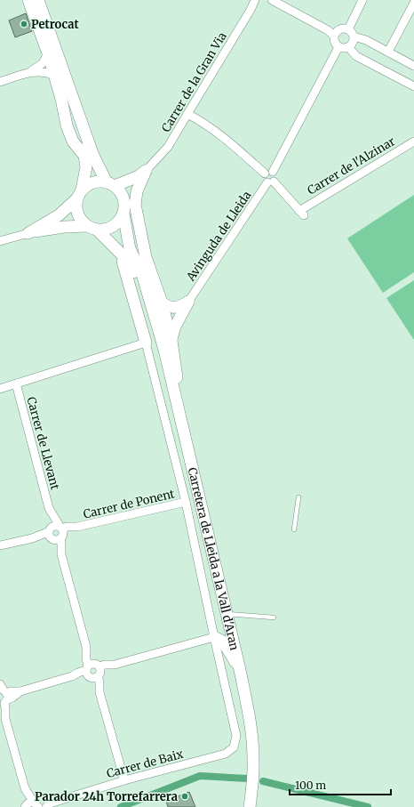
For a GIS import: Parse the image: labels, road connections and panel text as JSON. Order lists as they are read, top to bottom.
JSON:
{
  "streets": {
    "main road": ["Carretera de Lleida a la Vall d'Aran"],
    "street": [
      "Carrer de la Gran Via",
      "Carrer de l'Alzinar",
      "Avinguda de Lleida",
      "Carrer de Llevant",
      "Carrer de Ponent",
      "Carrer de Baix"
    ]
  },
  "crossings": [
    ["Carrer de l'Alzinar", "Avinguda de Lleida"],
    ["Carrer de Llevant", "Carrer de Ponent"],
    ["Carrer de Llevant", "Carrer de Baix"]
  ],
  "places": ["Petrocat", "Parador 24h Torrefarrera"],
  "scale_bar": "100 m"
}
